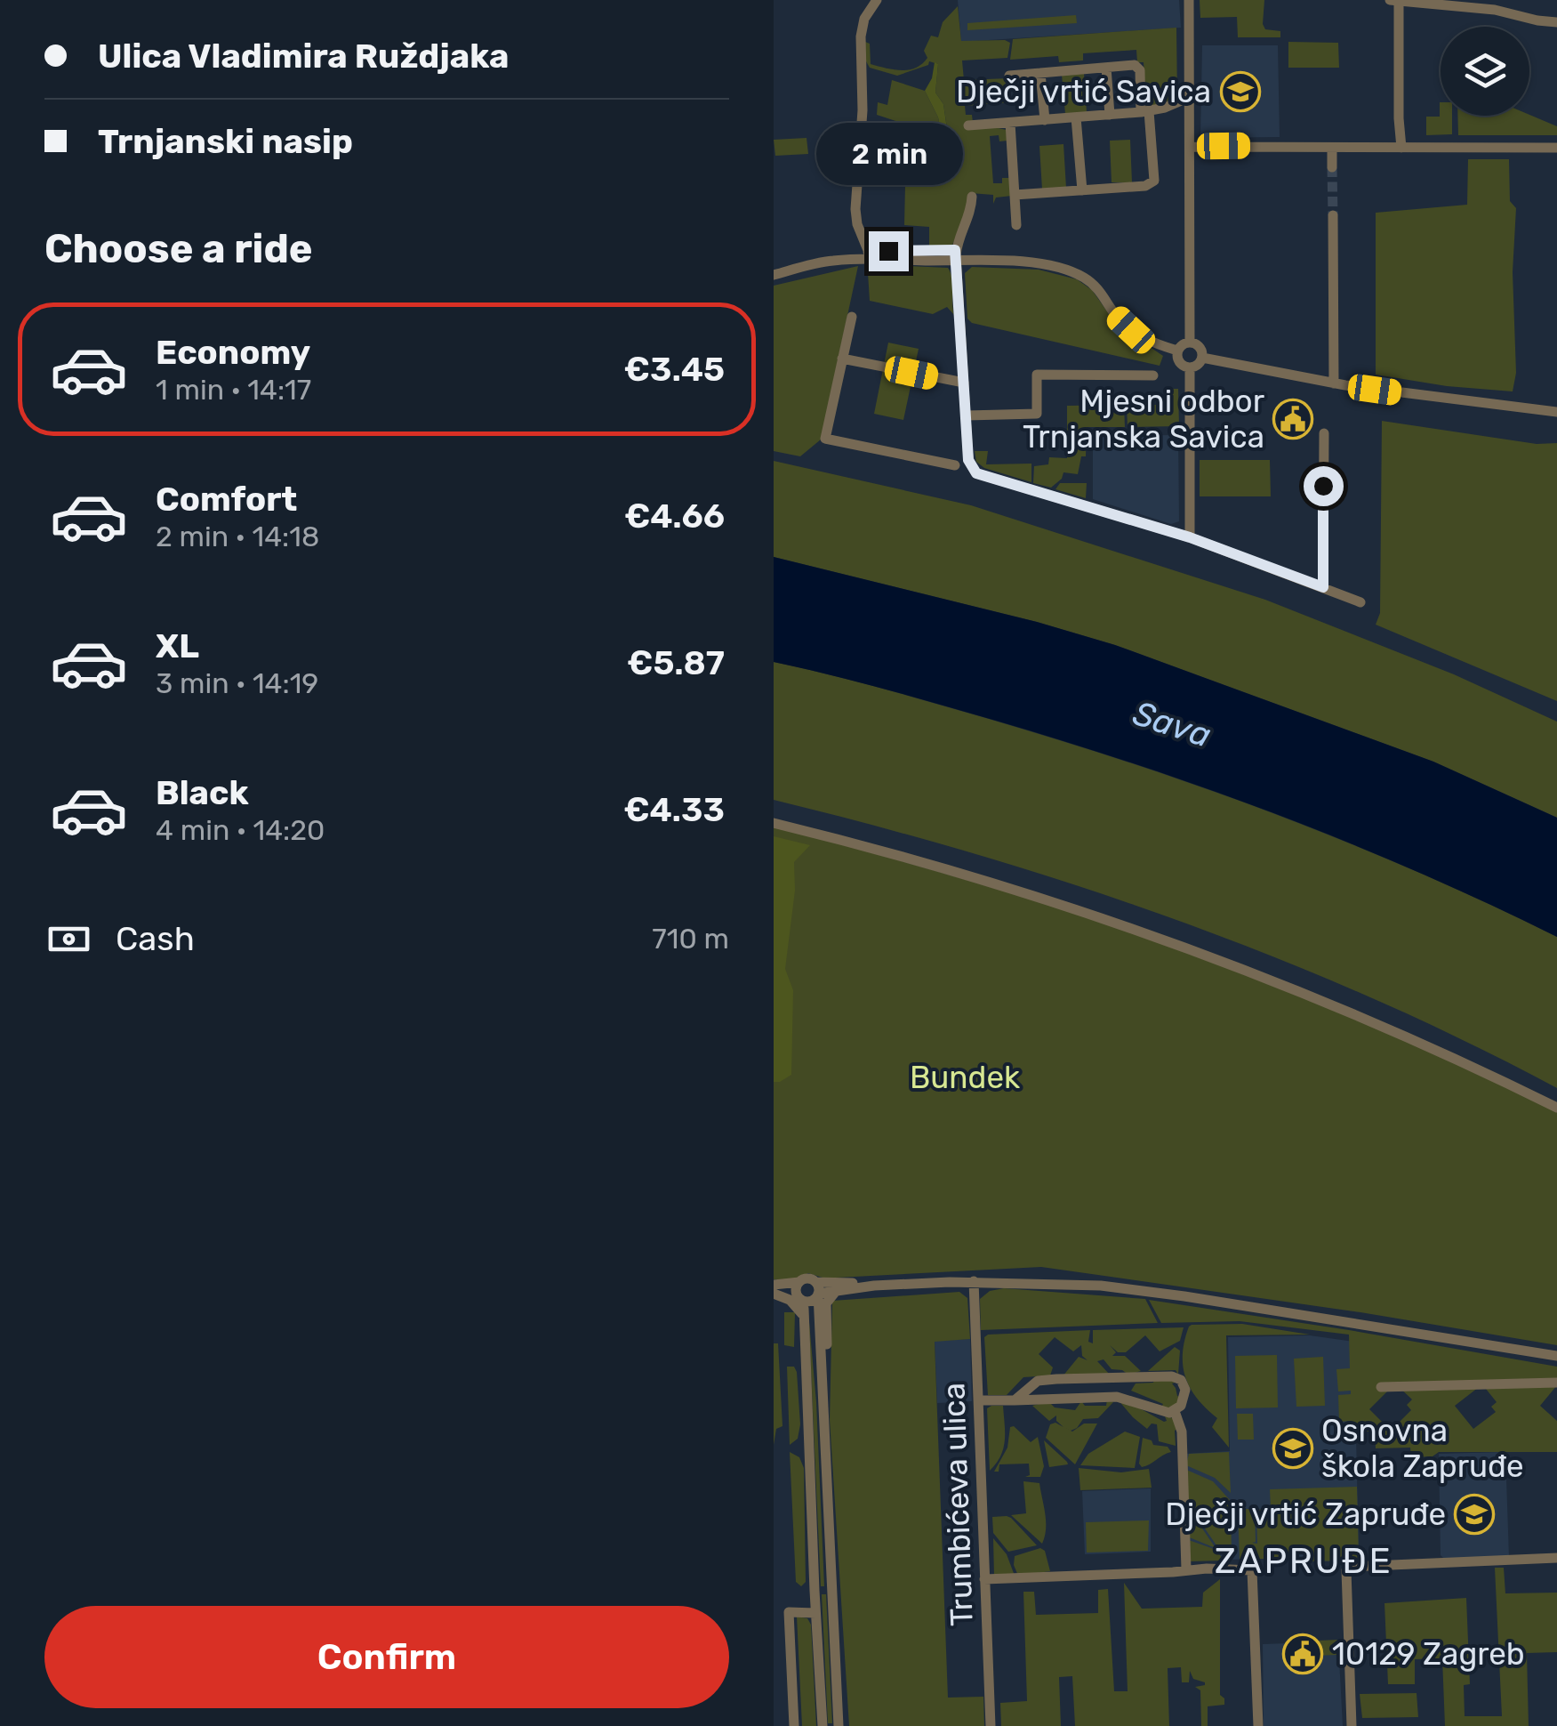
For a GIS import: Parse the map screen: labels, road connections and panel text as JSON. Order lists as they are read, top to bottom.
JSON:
{
  "streets": {
    "street": ["Trumbićeva ulica"]
  },
  "districts": ["ZAPRUĐE"],
  "water": ["Sava"],
  "parks": ["Bundek"],
  "places": {
    "school or university": ["Dječji vrtić Savica", "Osnovna škola Zapruđe", "Dječji vrtić Zapruđe"],
    "public building": ["Mjesni odbor Trnjanska Savica", "10129 Zagreb"]
  },
  "page": {
    "banner": ["Ulica Vladimira Ruždjaka", "Trnjanski nasip"],
    "bubble": "2 min",
    "heading": "Choose a ride",
    "list": [
      {
        "name": "Economy",
        "note": "1 min · 14:17",
        "value": "€3.45"
      },
      {
        "name": "Comfort",
        "note": "2 min · 14:18",
        "value": "€4.66"
      },
      {
        "name": "XL",
        "note": "3 min · 14:19",
        "value": "€5.87"
      },
      {
        "name": "Black",
        "note": "4 min · 14:20",
        "value": "€4.33"
      }
    ],
    "pay": ["Cash", "710 m"],
    "buttons": "Confirm"
  }
}
